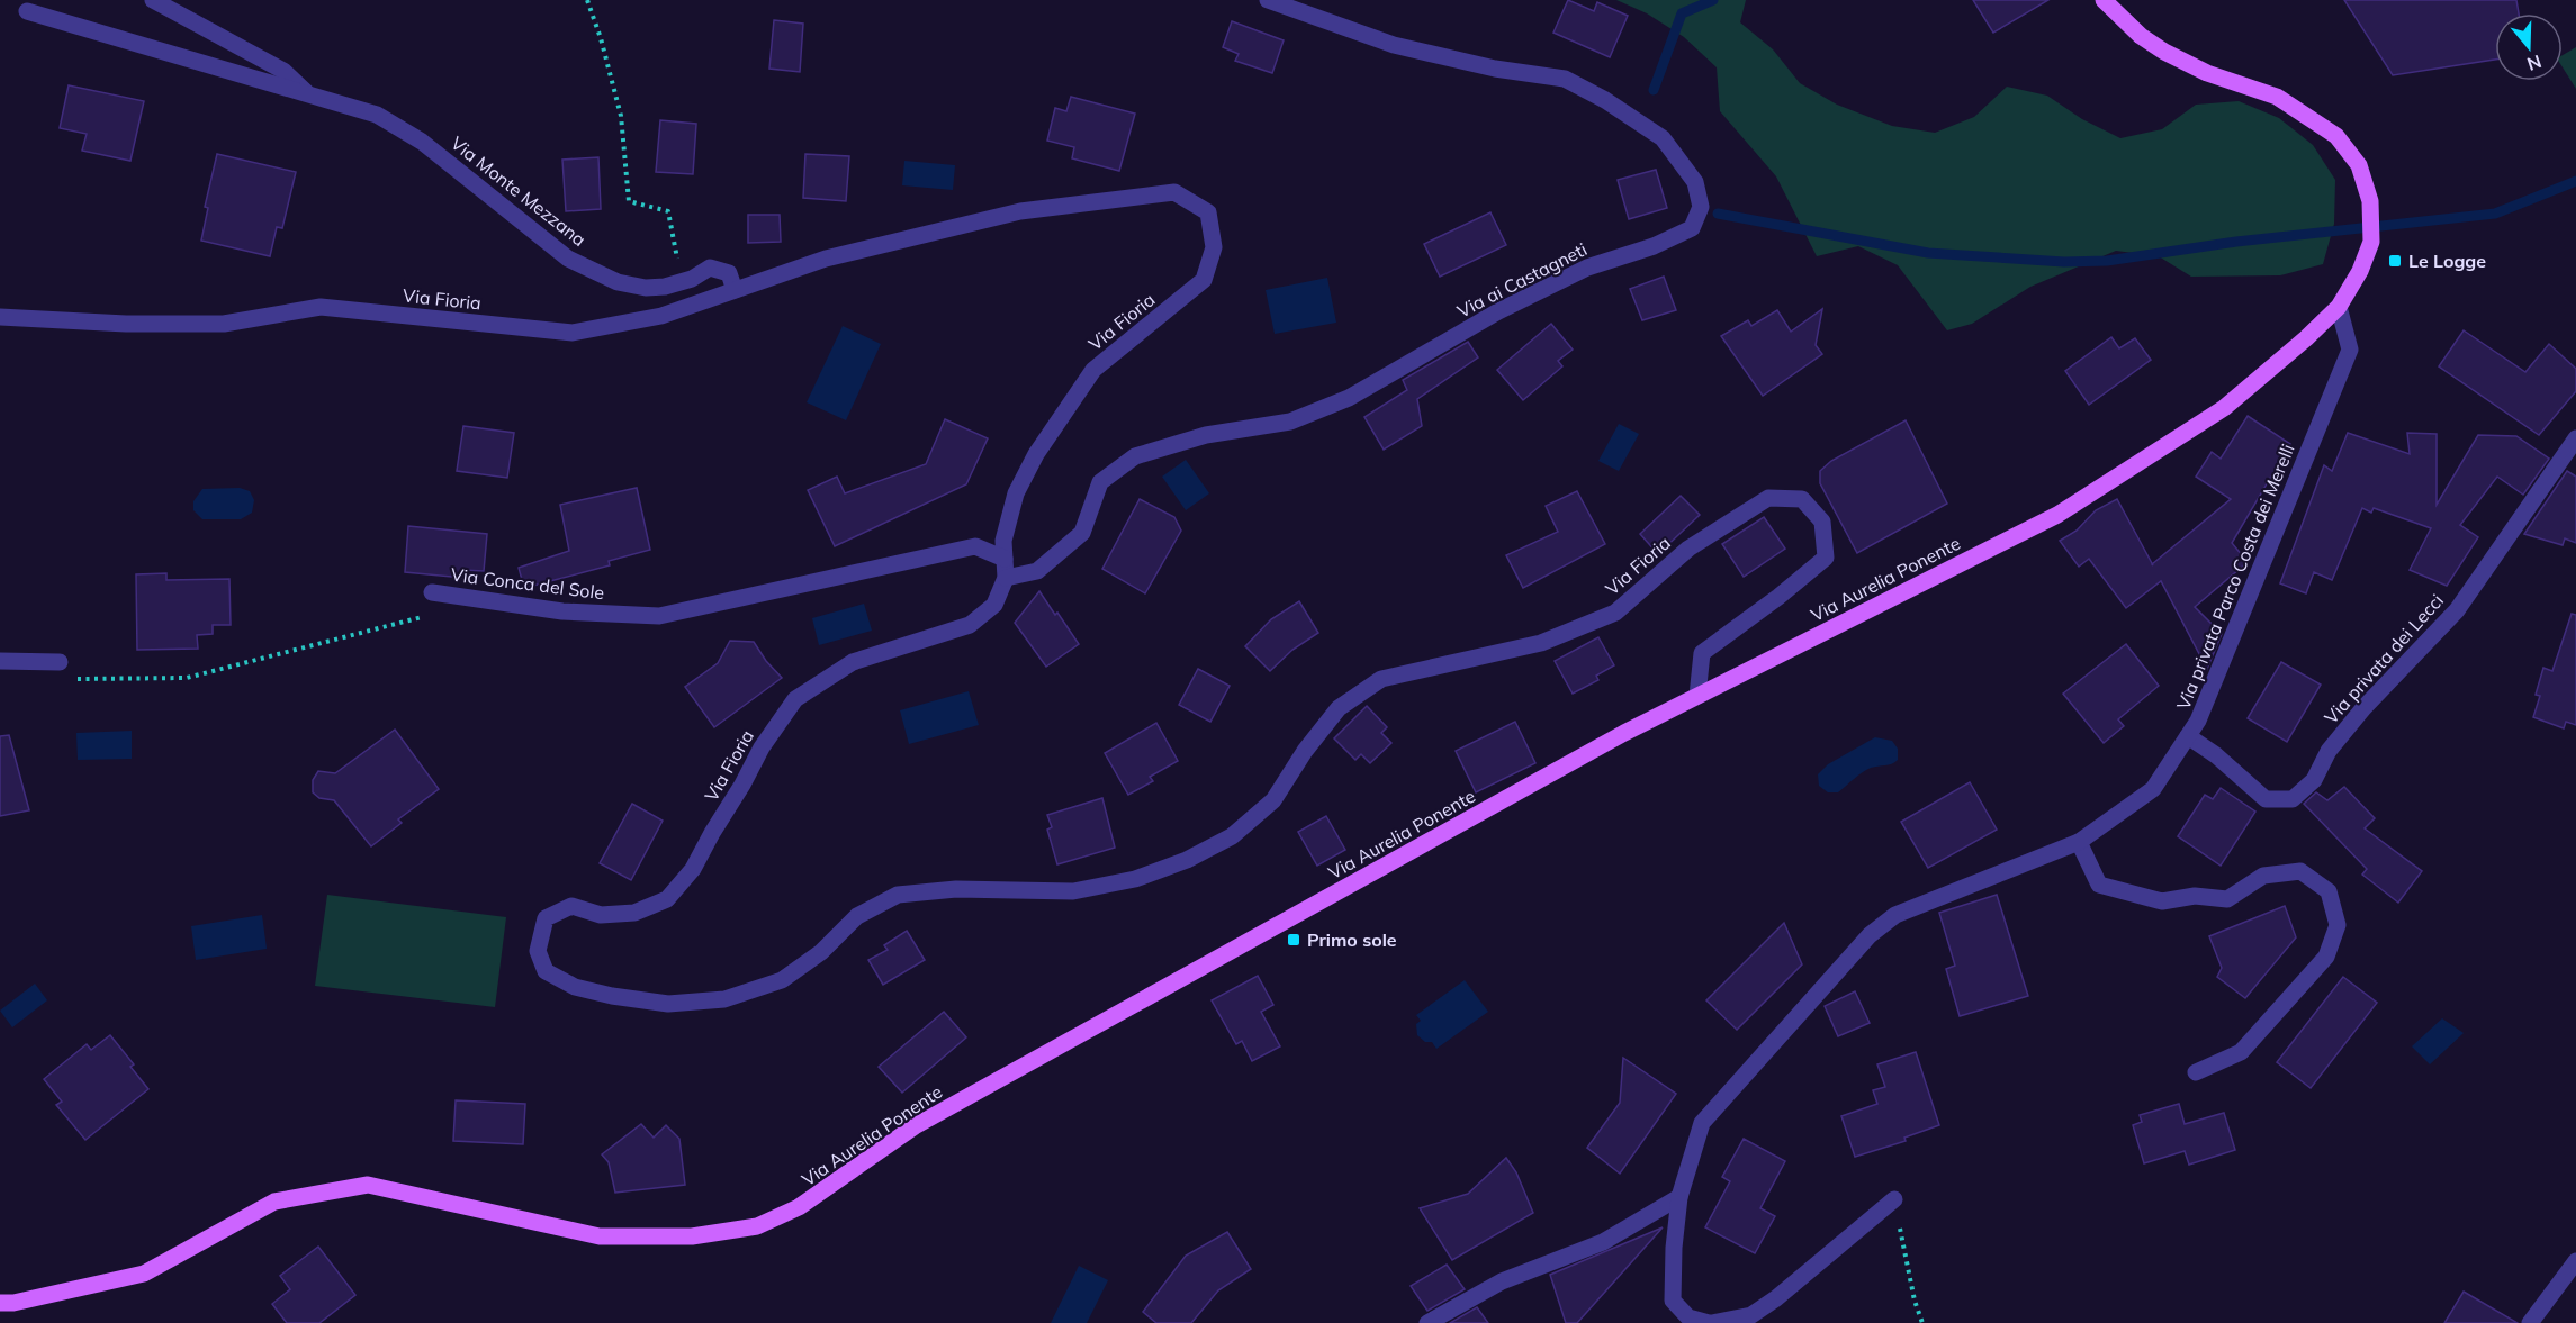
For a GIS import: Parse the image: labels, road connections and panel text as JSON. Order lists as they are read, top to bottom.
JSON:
{
  "streets": {
    "main road": ["Via Aurelia Ponente"],
    "street": [
      "Via Monte Mezzana",
      "Via ai Castagneti",
      "Via Fioria",
      "Via privata Parco Costa dei Merelli",
      "Via Conca del Sole",
      "Via privata dei Lecci"
    ]
  },
  "crossings": [
    ["Via Monte Mezzana", "Via Fioria"],
    ["Via ai Castagneti", "Via Fioria"],
    ["Via Fioria", "Via Aurelia Ponente"],
    ["Via Fioria", "Via Conca del Sole"],
    ["Via privata Parco Costa dei Merelli", "Via Aurelia Ponente"],
    ["Via privata Parco Costa dei Merelli", "Via privata dei Lecci"]
  ],
  "places": {
    "transit": ["Le Logge", "Primo sole"]
  },
  "north": "bottom"
}
